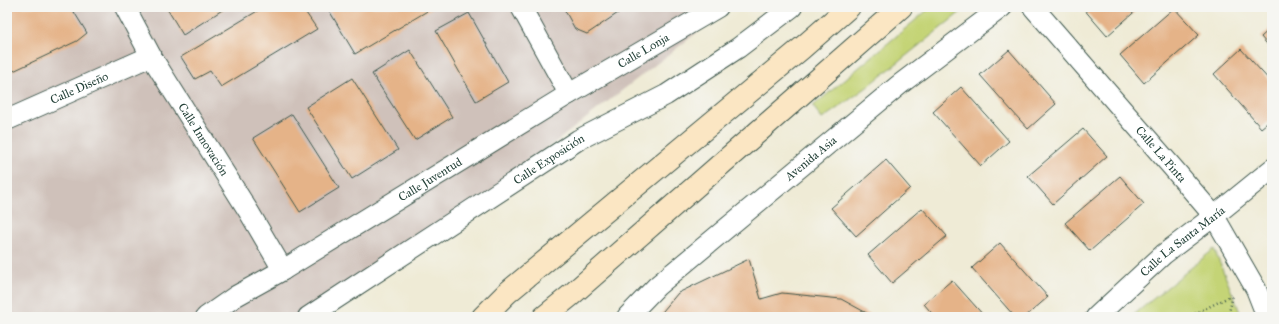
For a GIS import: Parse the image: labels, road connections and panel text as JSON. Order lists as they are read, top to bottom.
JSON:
{
  "streets": {
    "street": [
      "Calle Lonja",
      "Calle Diseño",
      "Calle Innovación",
      "Calle La Pinta",
      "Avenida Asia",
      "Calle Exposición",
      "Calle Juventud",
      "Calle La Santa María"
    ]
  },
  "crossings": [
    ["Calle Lonja", "Calle Juventud"],
    ["Calle Diseño", "Calle Innovación"],
    ["Calle Innovación", "Calle Juventud"],
    ["Calle La Pinta", "Calle La Santa María"]
  ]
}
